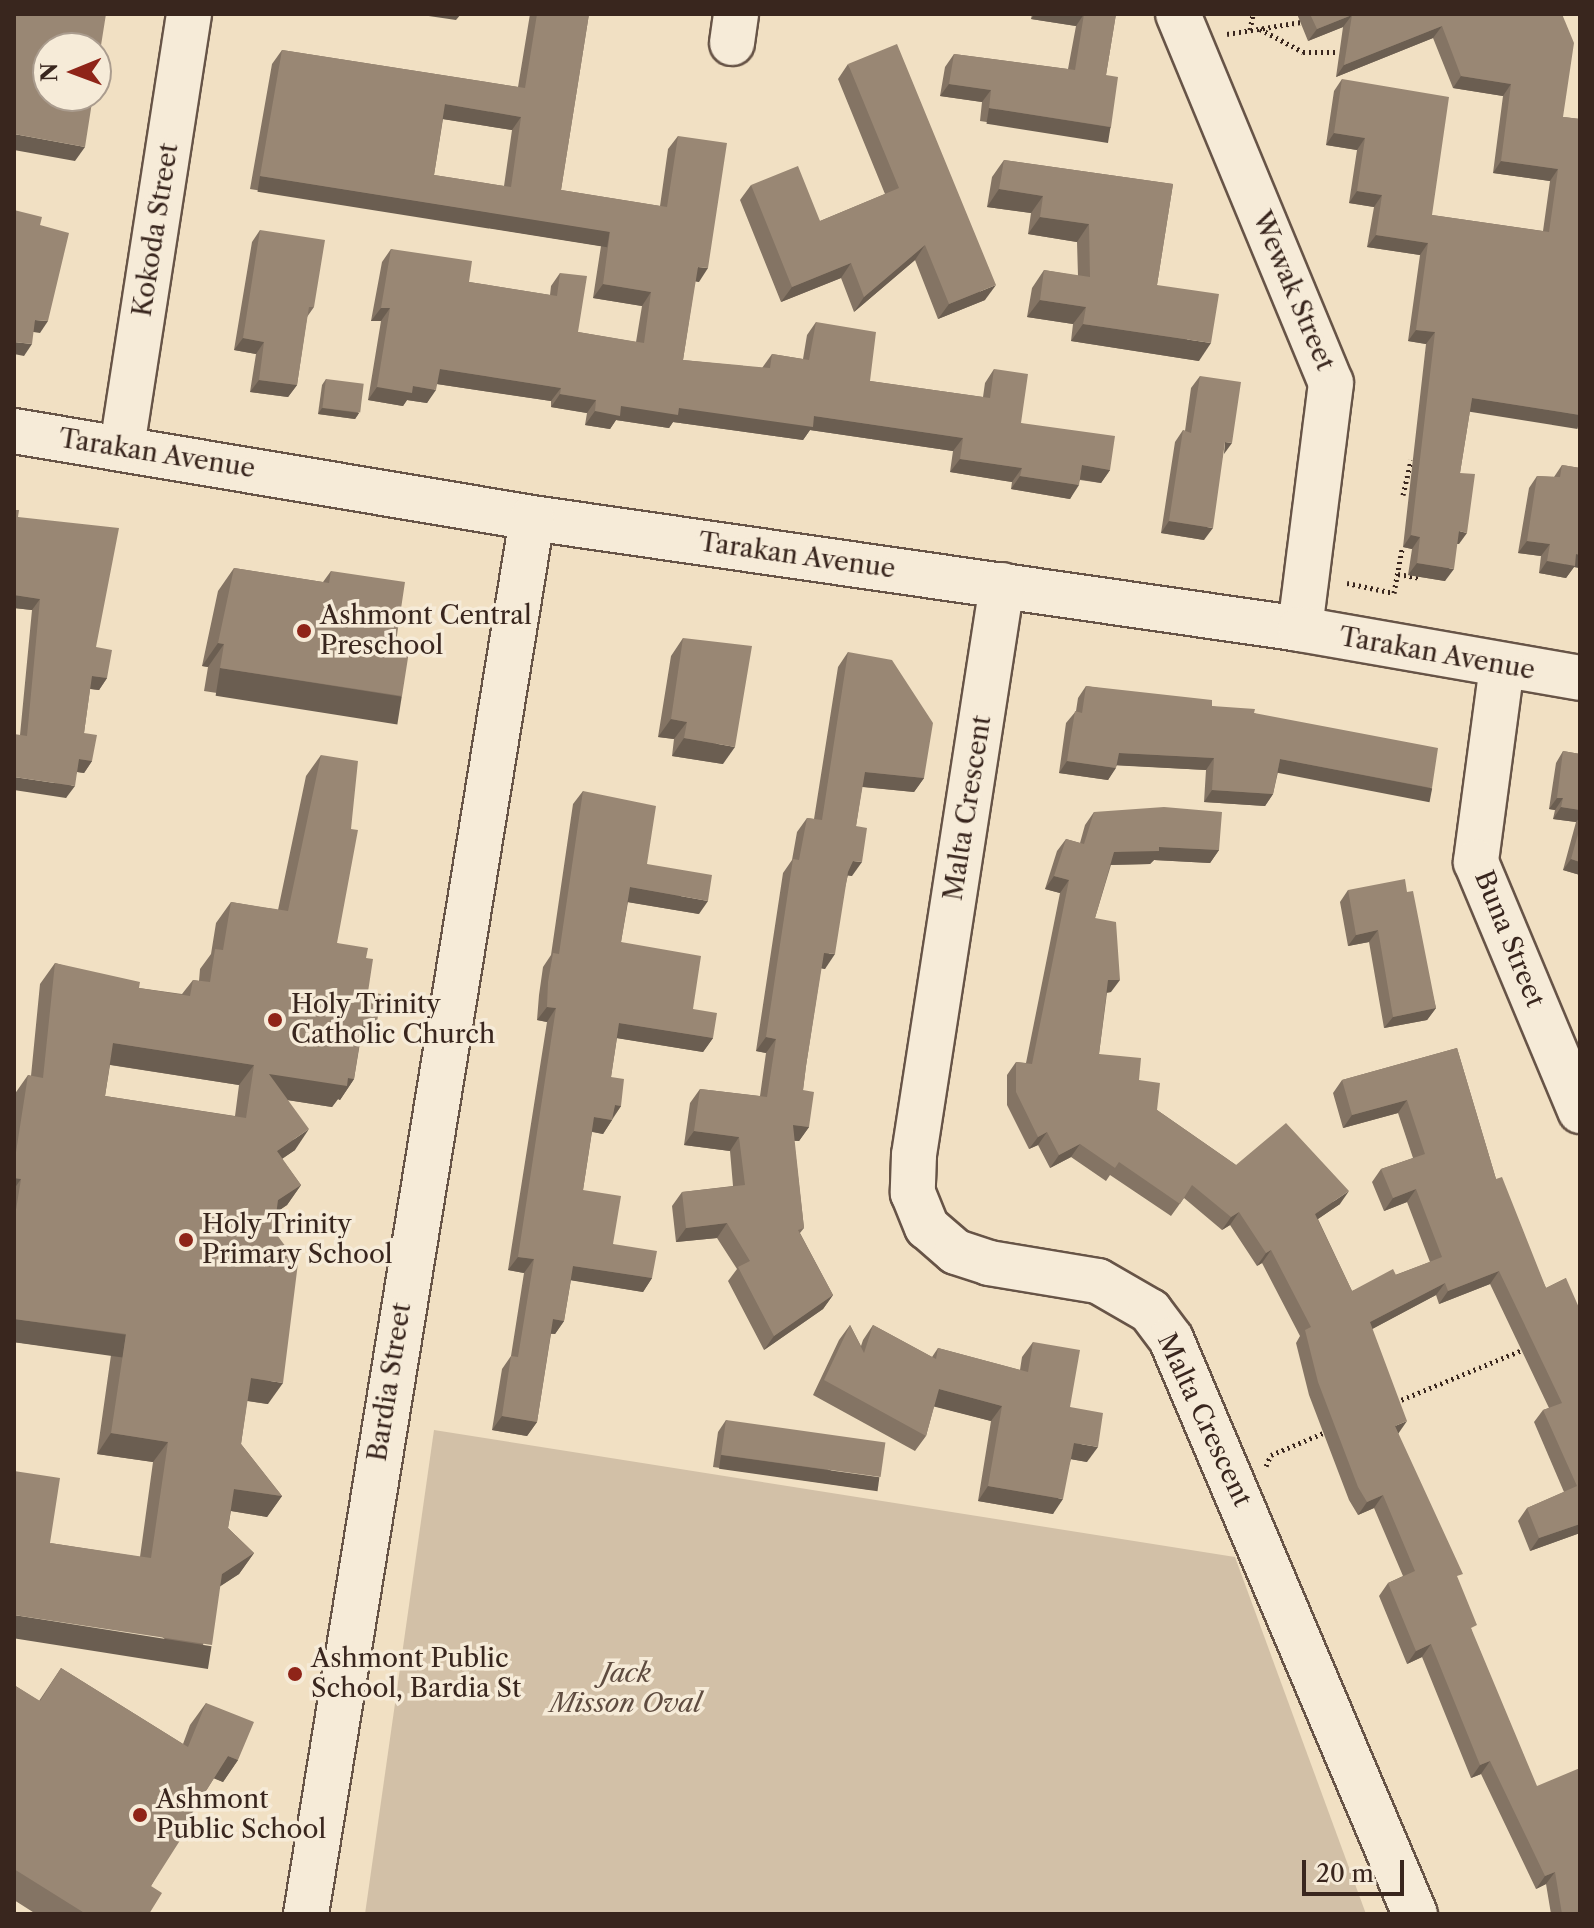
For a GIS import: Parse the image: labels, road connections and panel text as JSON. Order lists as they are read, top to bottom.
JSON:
{
  "streets": {
    "street": [
      "Kokoda Street",
      "Wewak Street",
      "Tarakan Avenue",
      "Malta Crescent",
      "Buna Street",
      "Bardia Street"
    ]
  },
  "crossings": [
    ["Kokoda Street", "Tarakan Avenue"],
    ["Wewak Street", "Tarakan Avenue"],
    ["Tarakan Avenue", "Malta Crescent"],
    ["Tarakan Avenue", "Buna Street"],
    ["Tarakan Avenue", "Bardia Street"]
  ],
  "parks": ["Jack Misson Oval"],
  "places": [
    "Ashmont Central Preschool",
    "Holy Trinity Catholic Church",
    "Holy Trinity Primary School",
    "Ashmont Public School, Bardia St",
    "Ashmont Public School"
  ],
  "scale_bar": "20 m",
  "north": "left"
}
